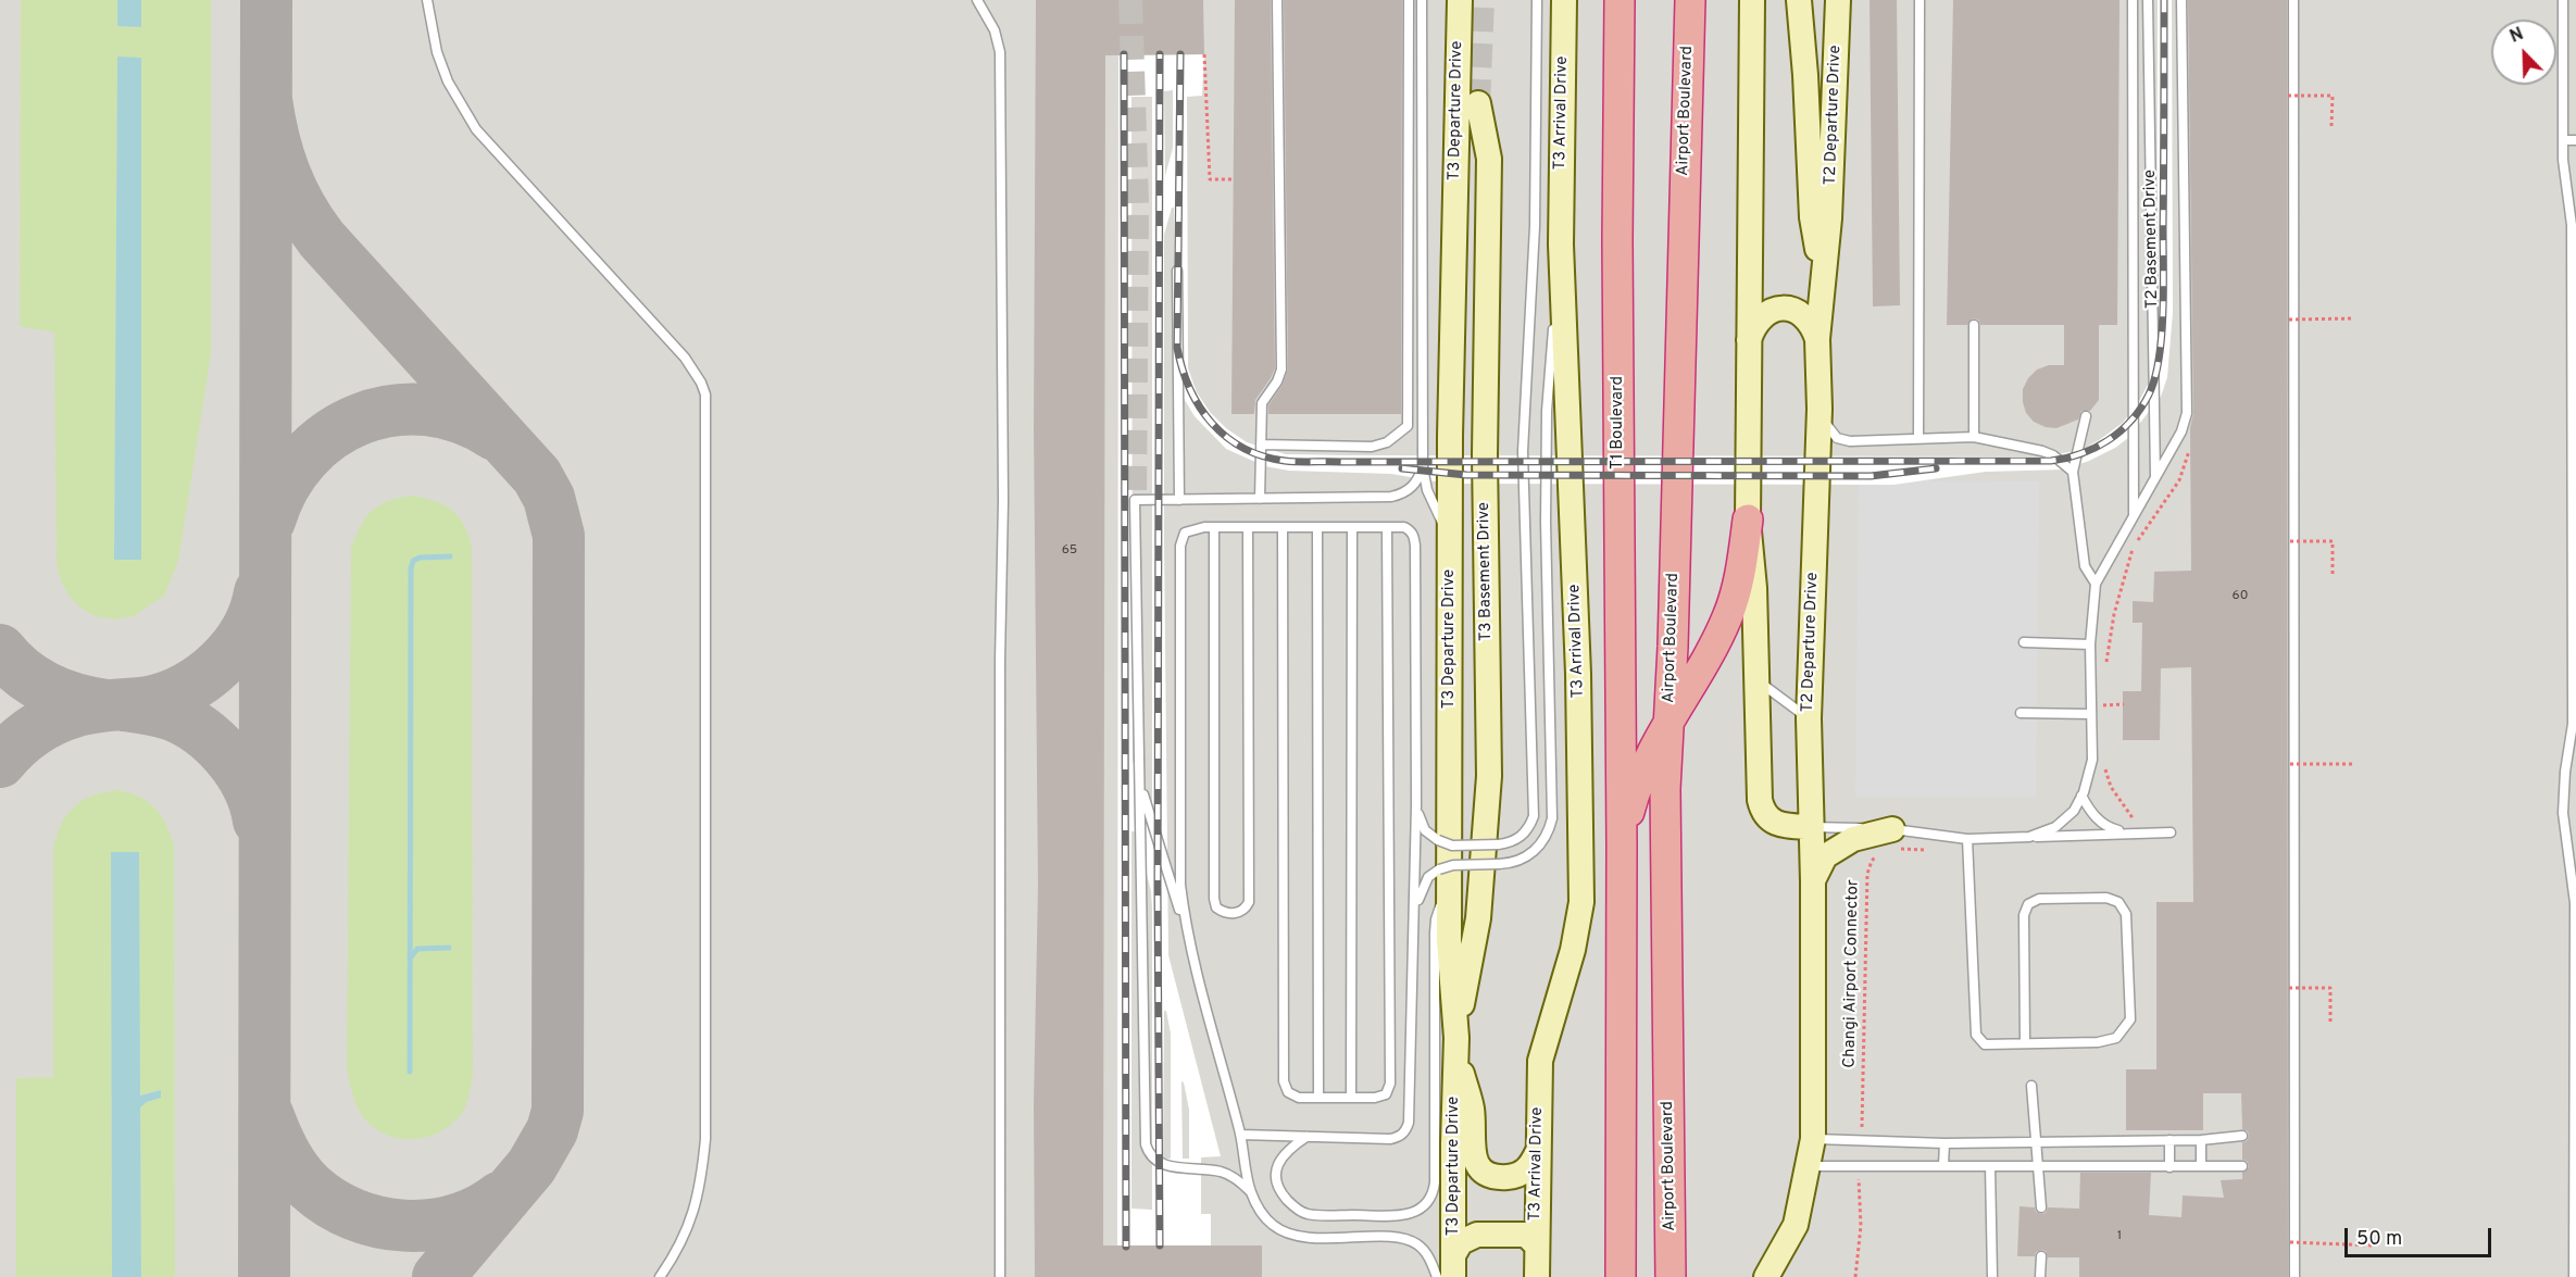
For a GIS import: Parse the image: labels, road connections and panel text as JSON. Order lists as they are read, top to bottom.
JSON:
{
  "streets": {
    "highway": ["Airport Boulevard", "T1 Boulevard"],
    "main road": [
      "T3 Departure Drive",
      "T3 Arrival Drive",
      "T2 Departure Drive",
      "T3 Basement Drive"
    ],
    "lane": ["T2 Basement Drive"],
    "path": ["Changi Airport Connector"]
  },
  "crossings": [
    ["T3 Departure Drive", "T3 Basement Drive"]
  ],
  "house_numbers": ["65", "60", "1"],
  "scale_bar": "50 m",
  "north": "top left"
}
